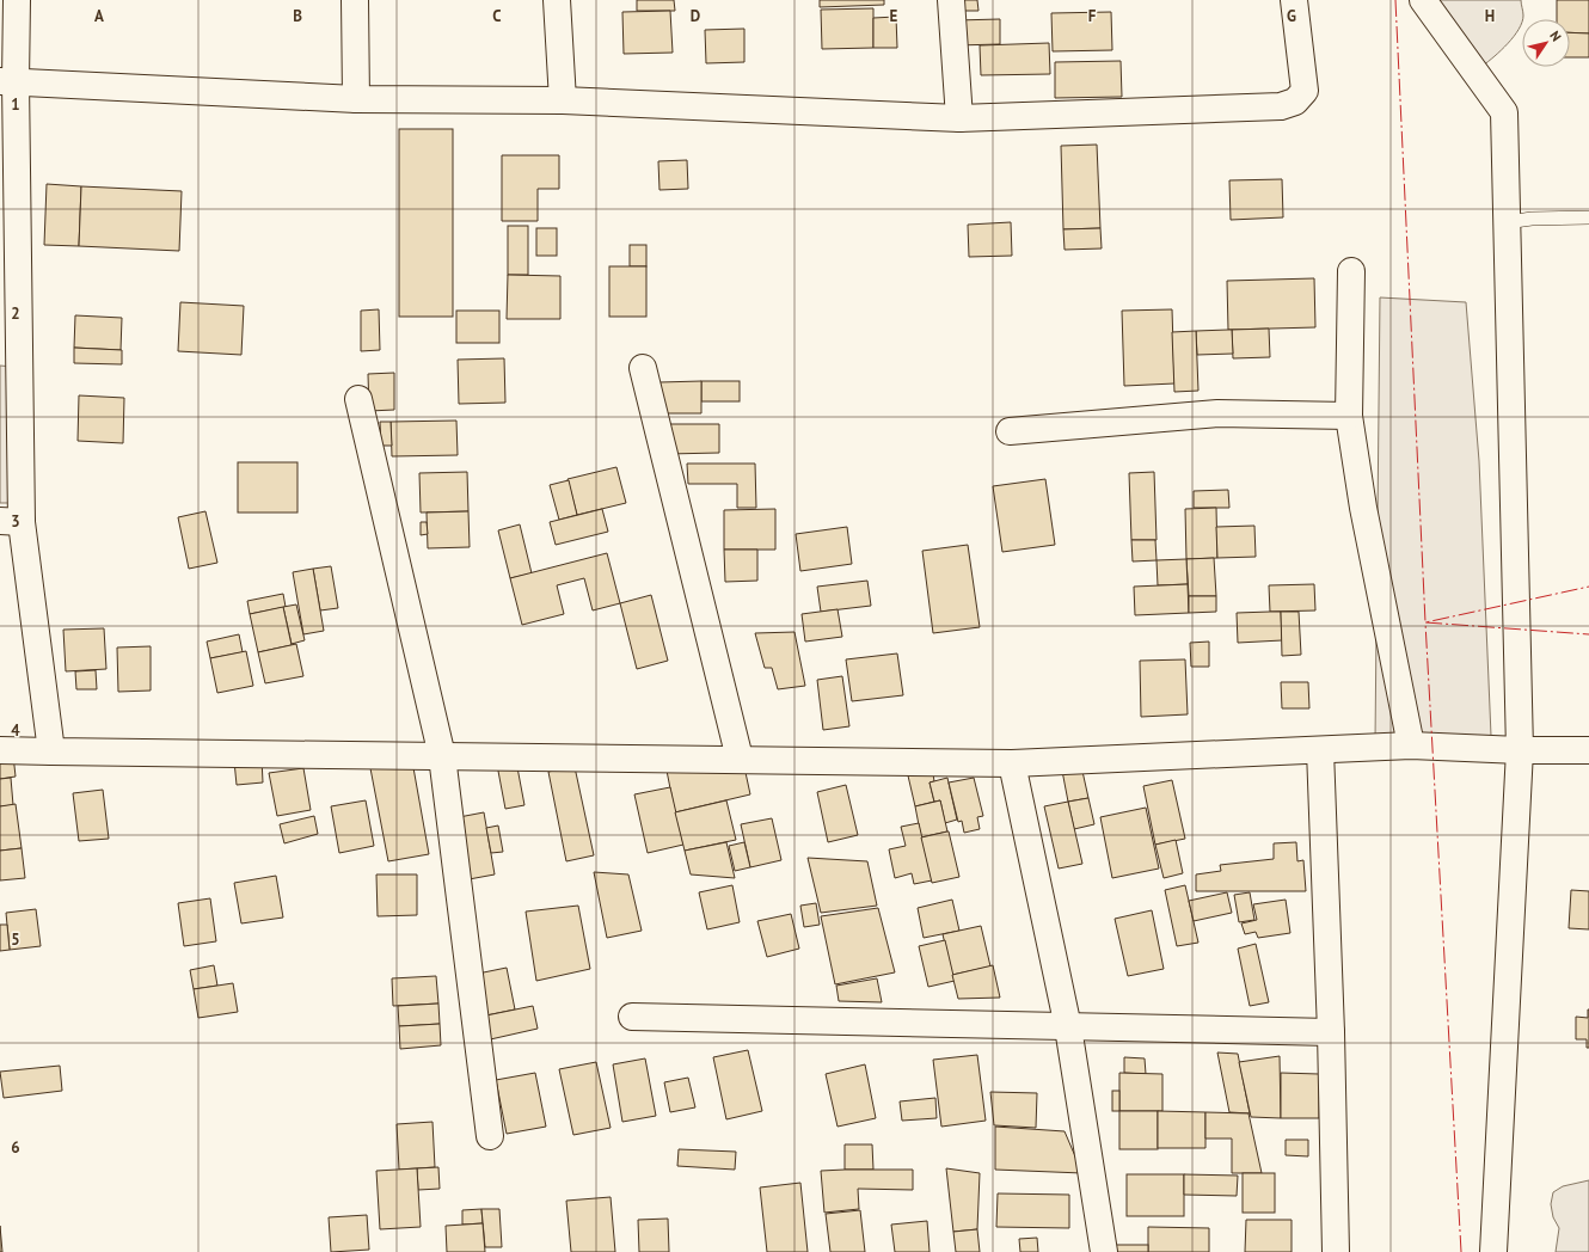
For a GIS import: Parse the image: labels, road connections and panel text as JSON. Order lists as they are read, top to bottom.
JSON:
{
  "north": "top right",
  "grid": {
    "columns": [
      "A",
      "B",
      "C",
      "D",
      "E",
      "F",
      "G",
      "H"
    ],
    "rows": [
      "1",
      "2",
      "3",
      "4",
      "5",
      "6"
    ]
  }
}
